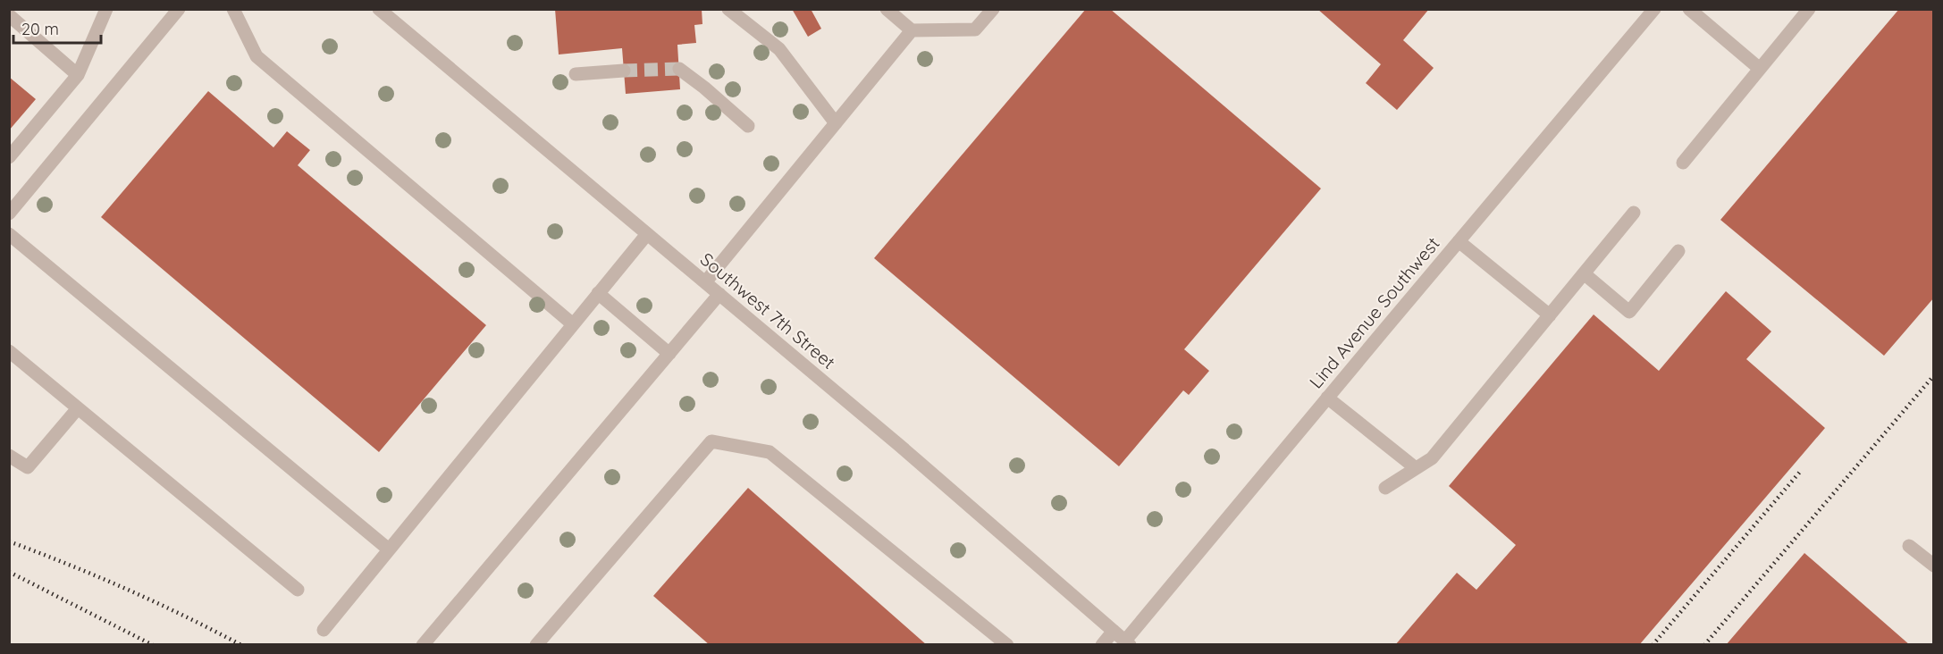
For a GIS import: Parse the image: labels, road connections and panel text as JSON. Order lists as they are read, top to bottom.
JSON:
{
  "streets": {
    "street": ["Southwest 7th Street", "Lind Avenue Southwest"]
  },
  "crossings": [
    ["Southwest 7th Street", "Lind Avenue Southwest"]
  ],
  "scale_bar": "20 m"
}
